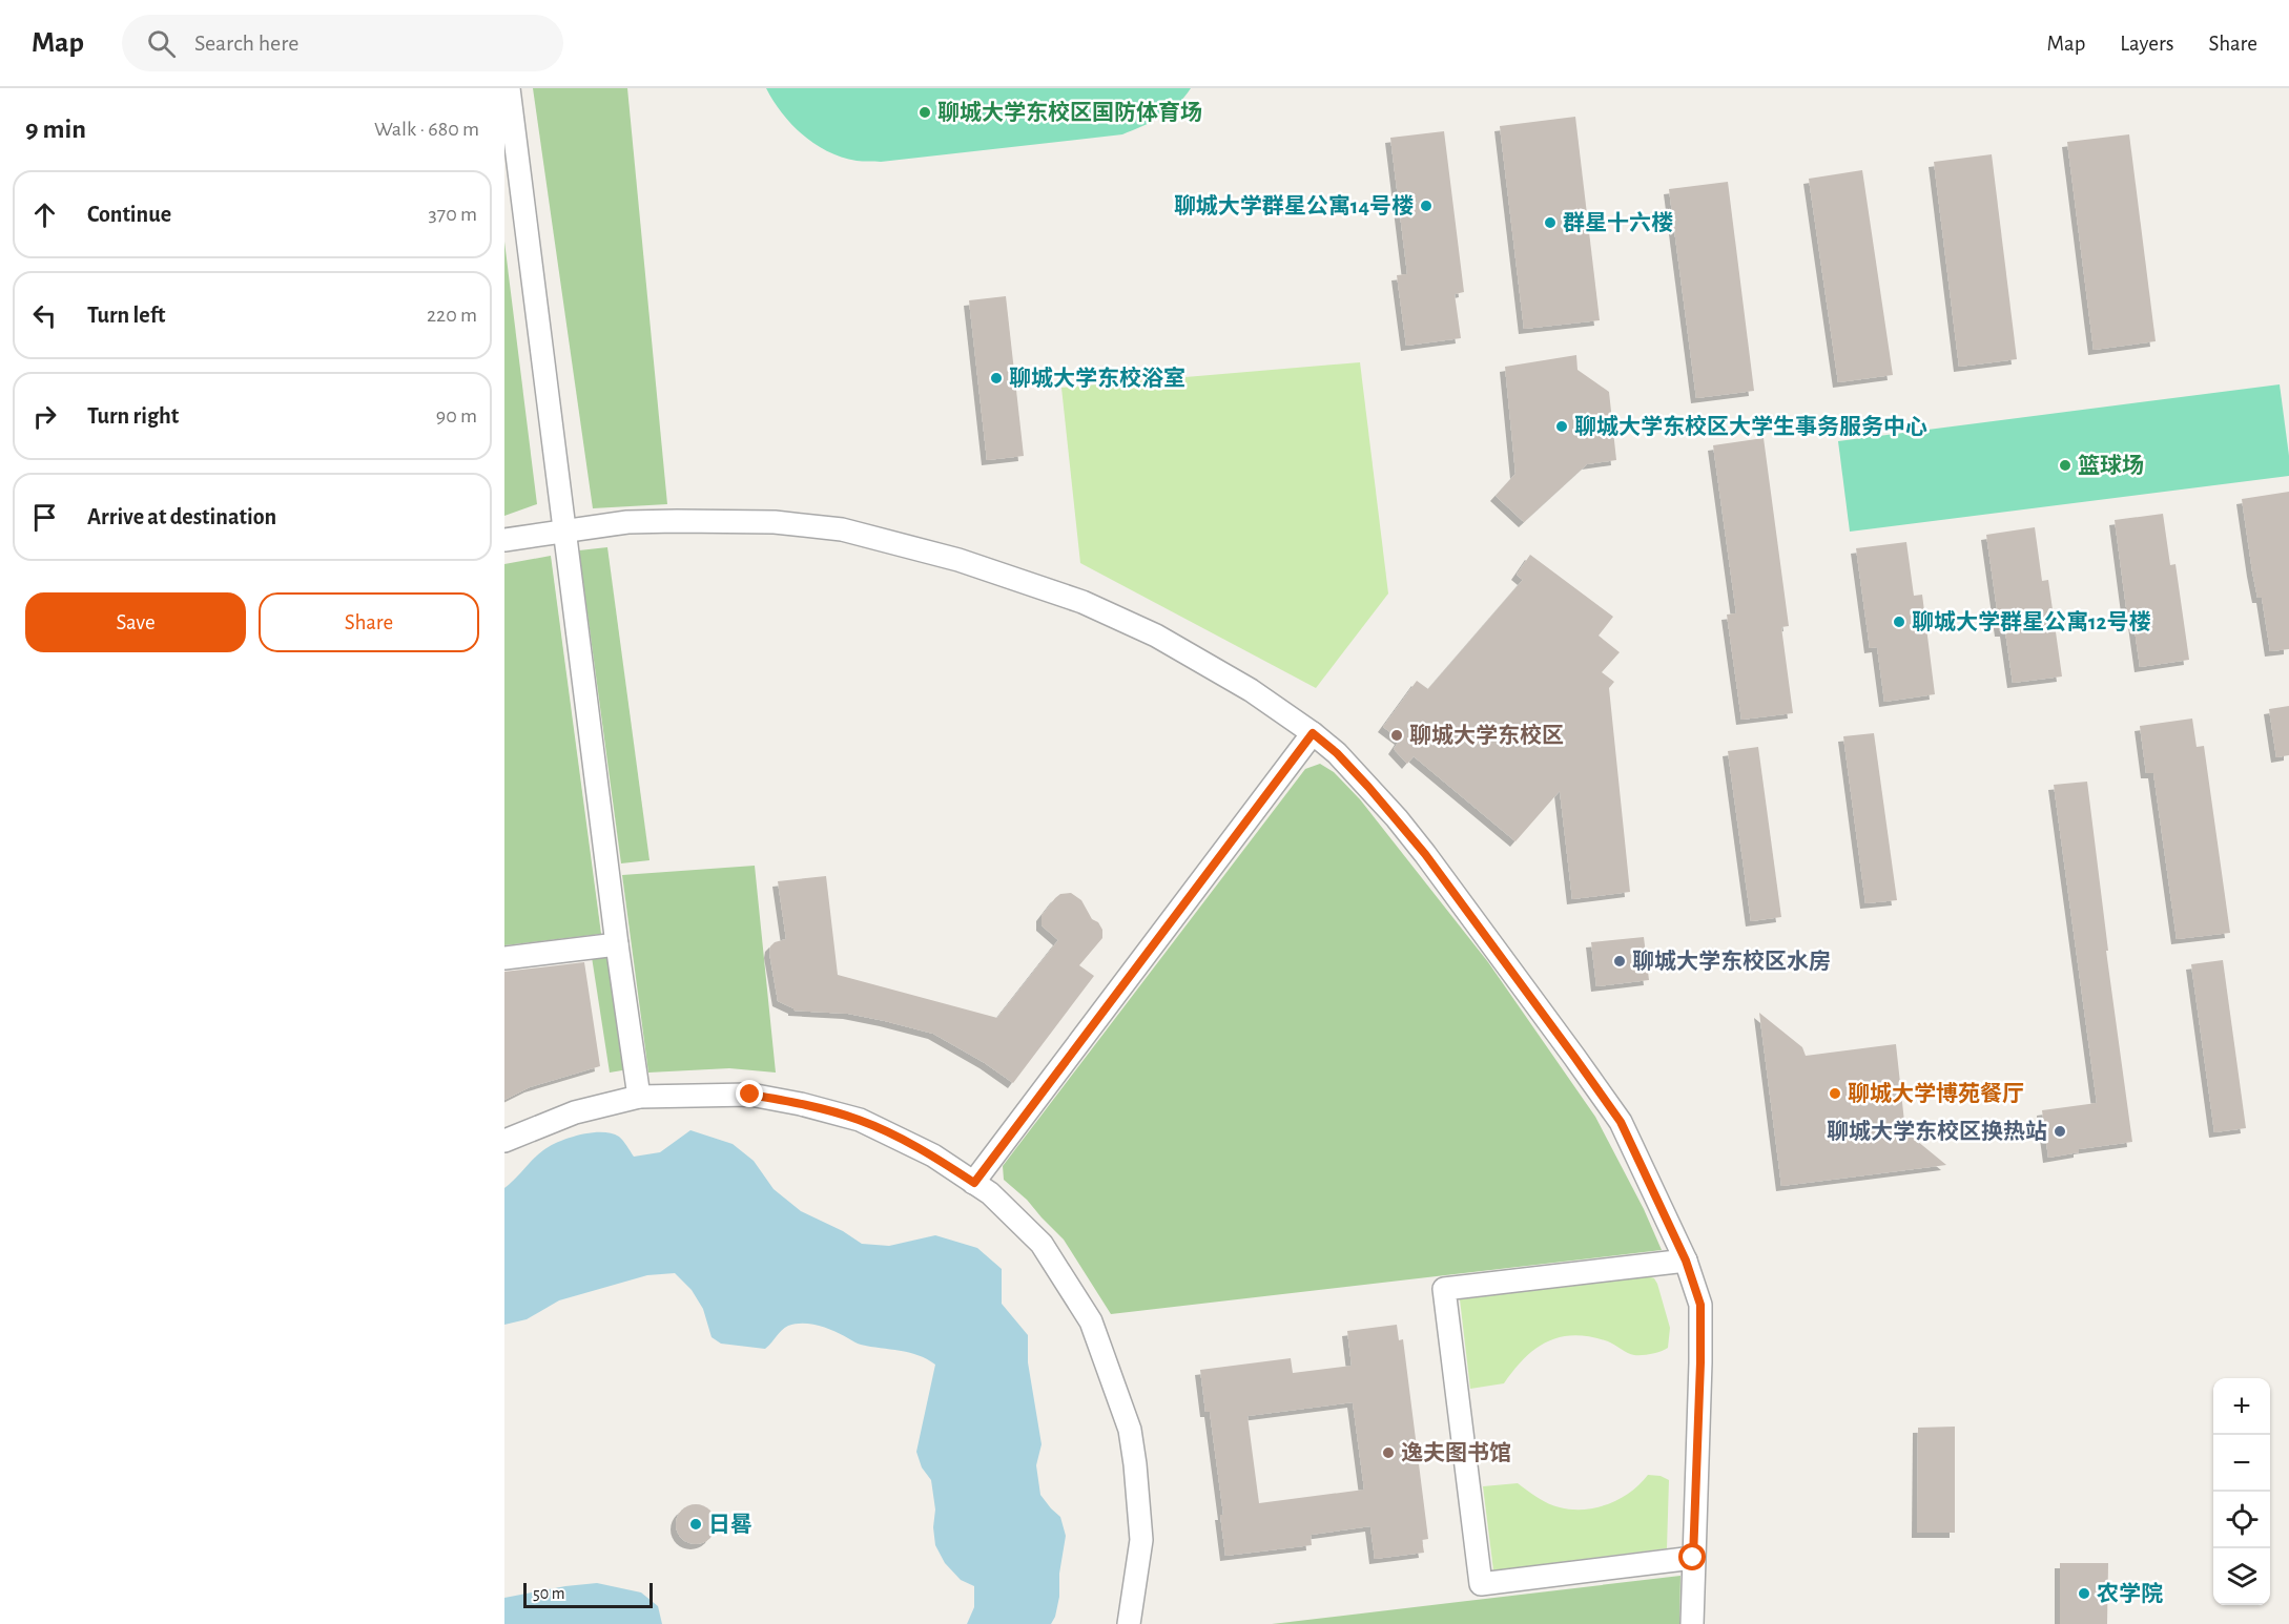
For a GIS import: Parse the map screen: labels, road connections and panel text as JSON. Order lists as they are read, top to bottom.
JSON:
{
  "places": [
    "聊城大学东校区国防体育场",
    "聊城大学群星公寓14号楼",
    "群星十六楼",
    "聊城大学东校浴室",
    "聊城大学东校区大学生事务服务中心",
    "篮球场",
    "聊城大学群星公寓12号楼",
    "聊城大学东校区",
    "聊城大学东校区水房",
    "聊城大学博苑餐厅",
    "聊城大学东校区换热站",
    "逸夫图书馆",
    "日晷",
    "农学院"
  ],
  "scale_bar": "50 m",
  "page": {
    "header": "Map",
    "search": "Search here",
    "nav": ["Map", "Layers", "Share"],
    "heading": ["9 min", "Walk · 680 m"],
    "list": [
      ["Continue", "370 m"],
      ["Turn left", "220 m"],
      ["Turn right", "90 m"],
      "Arrive at destination"
    ],
    "buttons": ["Save", "Share"],
    "map_buttons": ["+", "−"],
    "scale": "50 m"
  }
}
